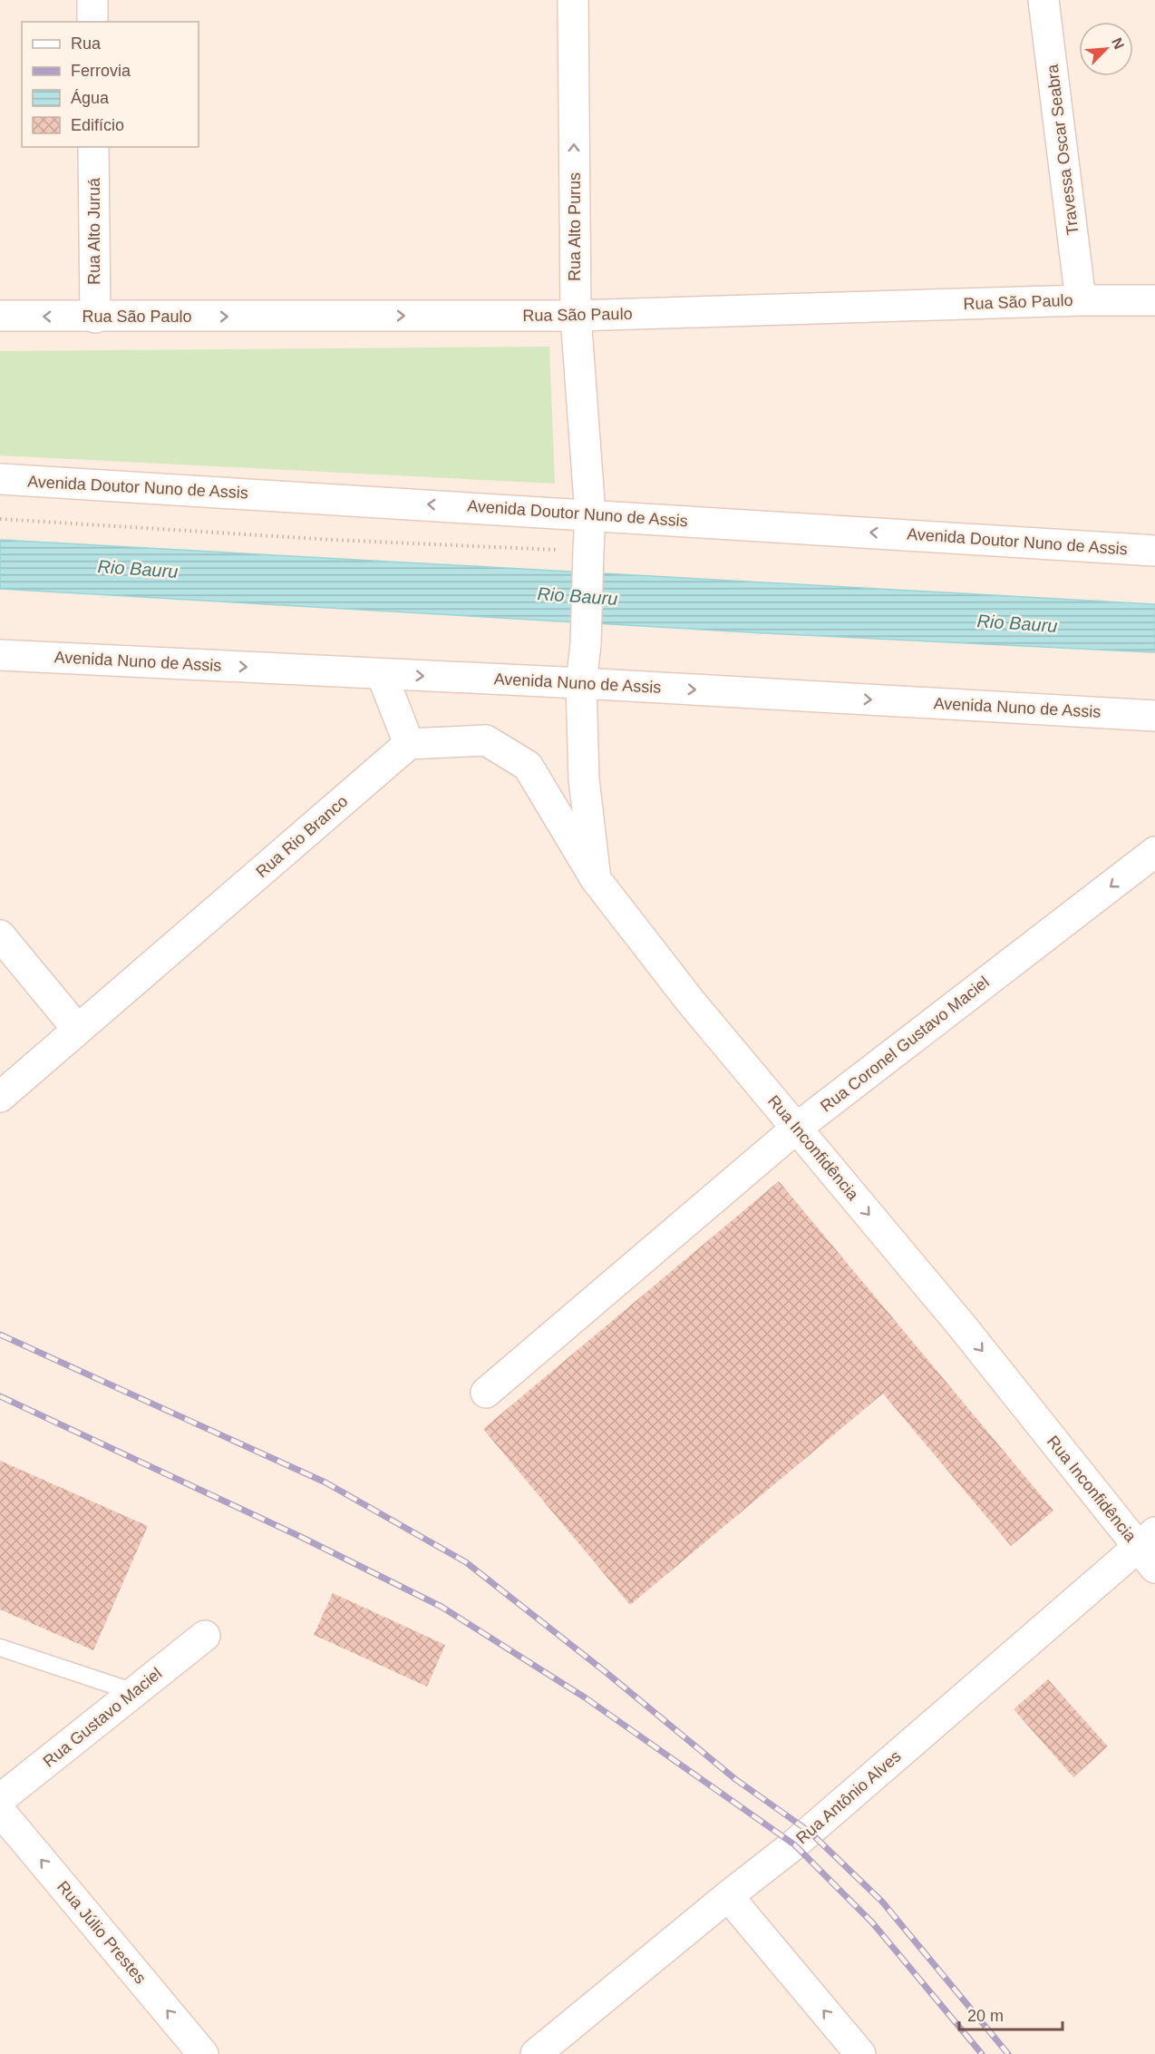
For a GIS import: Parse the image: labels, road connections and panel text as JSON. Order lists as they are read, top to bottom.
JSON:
{
  "streets": {
    "street": [
      "Travessa Oscar Seabra",
      "Rua Alto Purus",
      "Rua Alto Juruá",
      "Rua São Paulo",
      "Avenida Doutor Nuno de Assis",
      "Avenida Nuno de Assis",
      "Rua Rio Branco",
      "Rua Coronel Gustavo Maciel",
      "Rua Inconfidência",
      "Rua Gustavo Maciel",
      "Rua Antônio Alves",
      "Rua Júlio Prestes"
    ]
  },
  "crossings": [
    ["Travessa Oscar Seabra", "Rua São Paulo"],
    ["Rua Alto Purus", "Rua São Paulo"],
    ["Rua Alto Purus", "Avenida Doutor Nuno de Assis"],
    ["Rua Alto Purus", "Avenida Nuno de Assis"],
    ["Rua Alto Juruá", "Rua São Paulo"],
    ["Rua Coronel Gustavo Maciel", "Rua Inconfidência"],
    ["Rua Inconfidência", "Rua Antônio Alves"]
  ],
  "one_way": [
    "Rua Alto Purus",
    "Avenida Doutor Nuno de Assis",
    "Avenida Nuno de Assis",
    "Rua Coronel Gustavo Maciel",
    "Rua Inconfidência",
    "Rua Júlio Prestes"
  ],
  "water": ["Rio Bauru"],
  "legend": [
    "Rua",
    "Ferrovia",
    "Água",
    "Edifício"
  ],
  "scale_bar": "20 m",
  "north": "top right"
}
